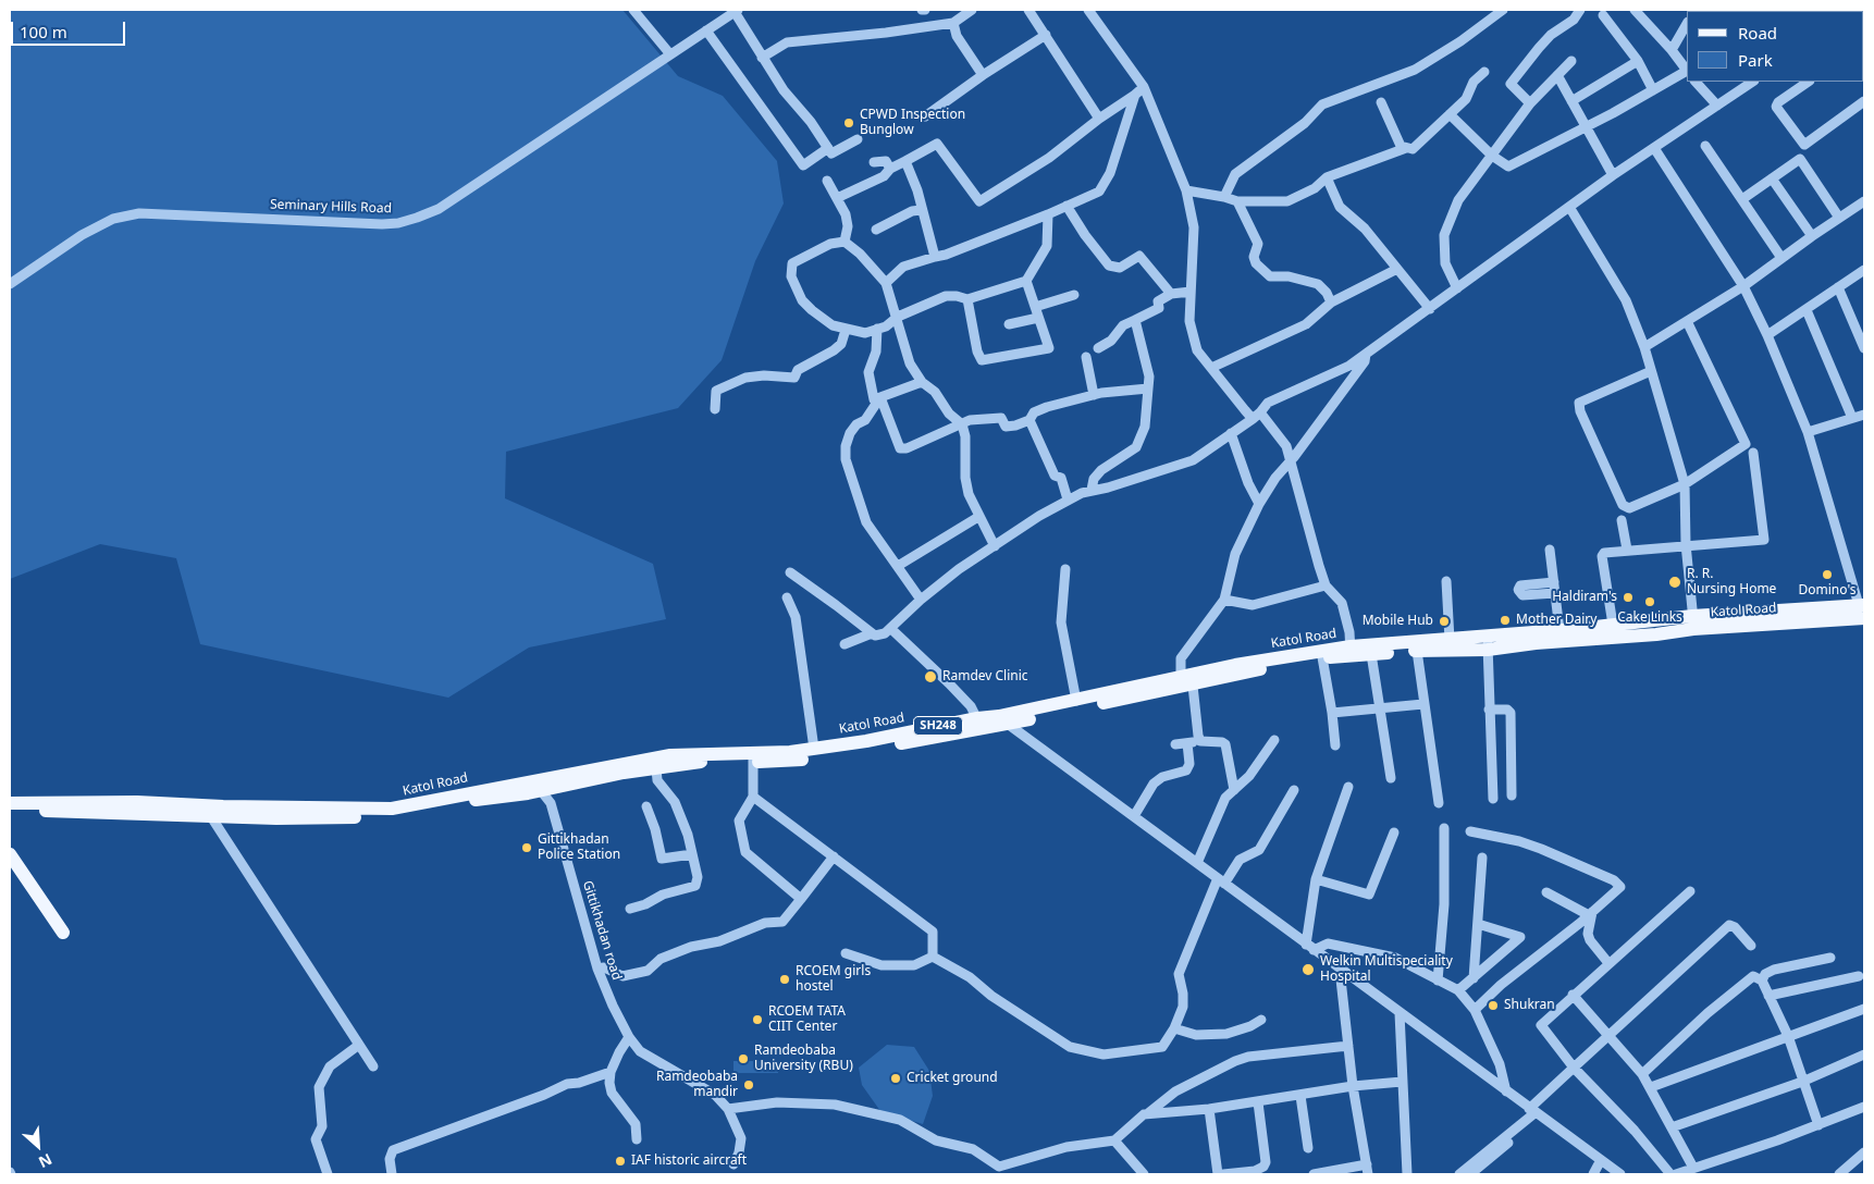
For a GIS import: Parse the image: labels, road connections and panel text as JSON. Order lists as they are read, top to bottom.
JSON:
{
  "streets": {
    "main road": ["Katol Road", "SH248"],
    "street": ["Seminary Hills Road", "Gittikhadan road"]
  },
  "crossings": [
    ["Katol Road", "Gittikhadan road"]
  ],
  "places": [
    "CPWD Inspection Bunglow",
    "Domino's",
    "R. R. Nursing Home",
    "Haldiram's",
    "Cake Links",
    "Mother Dairy",
    "Mobile Hub",
    "Ramdev Clinic",
    "Gittikhadan Police Station",
    "Welkin Multispeciality Hospital",
    "RCOEM girls hostel",
    "Shukran",
    "RCOEM TATA CIIT Center",
    "Ramdeobaba University (RBU)",
    "Cricket ground",
    "Ramdeobaba mandir",
    "IAF historic aircraft"
  ],
  "legend": ["Road", "Park"],
  "scale_bar": "100 m",
  "north": "bottom right"
}
